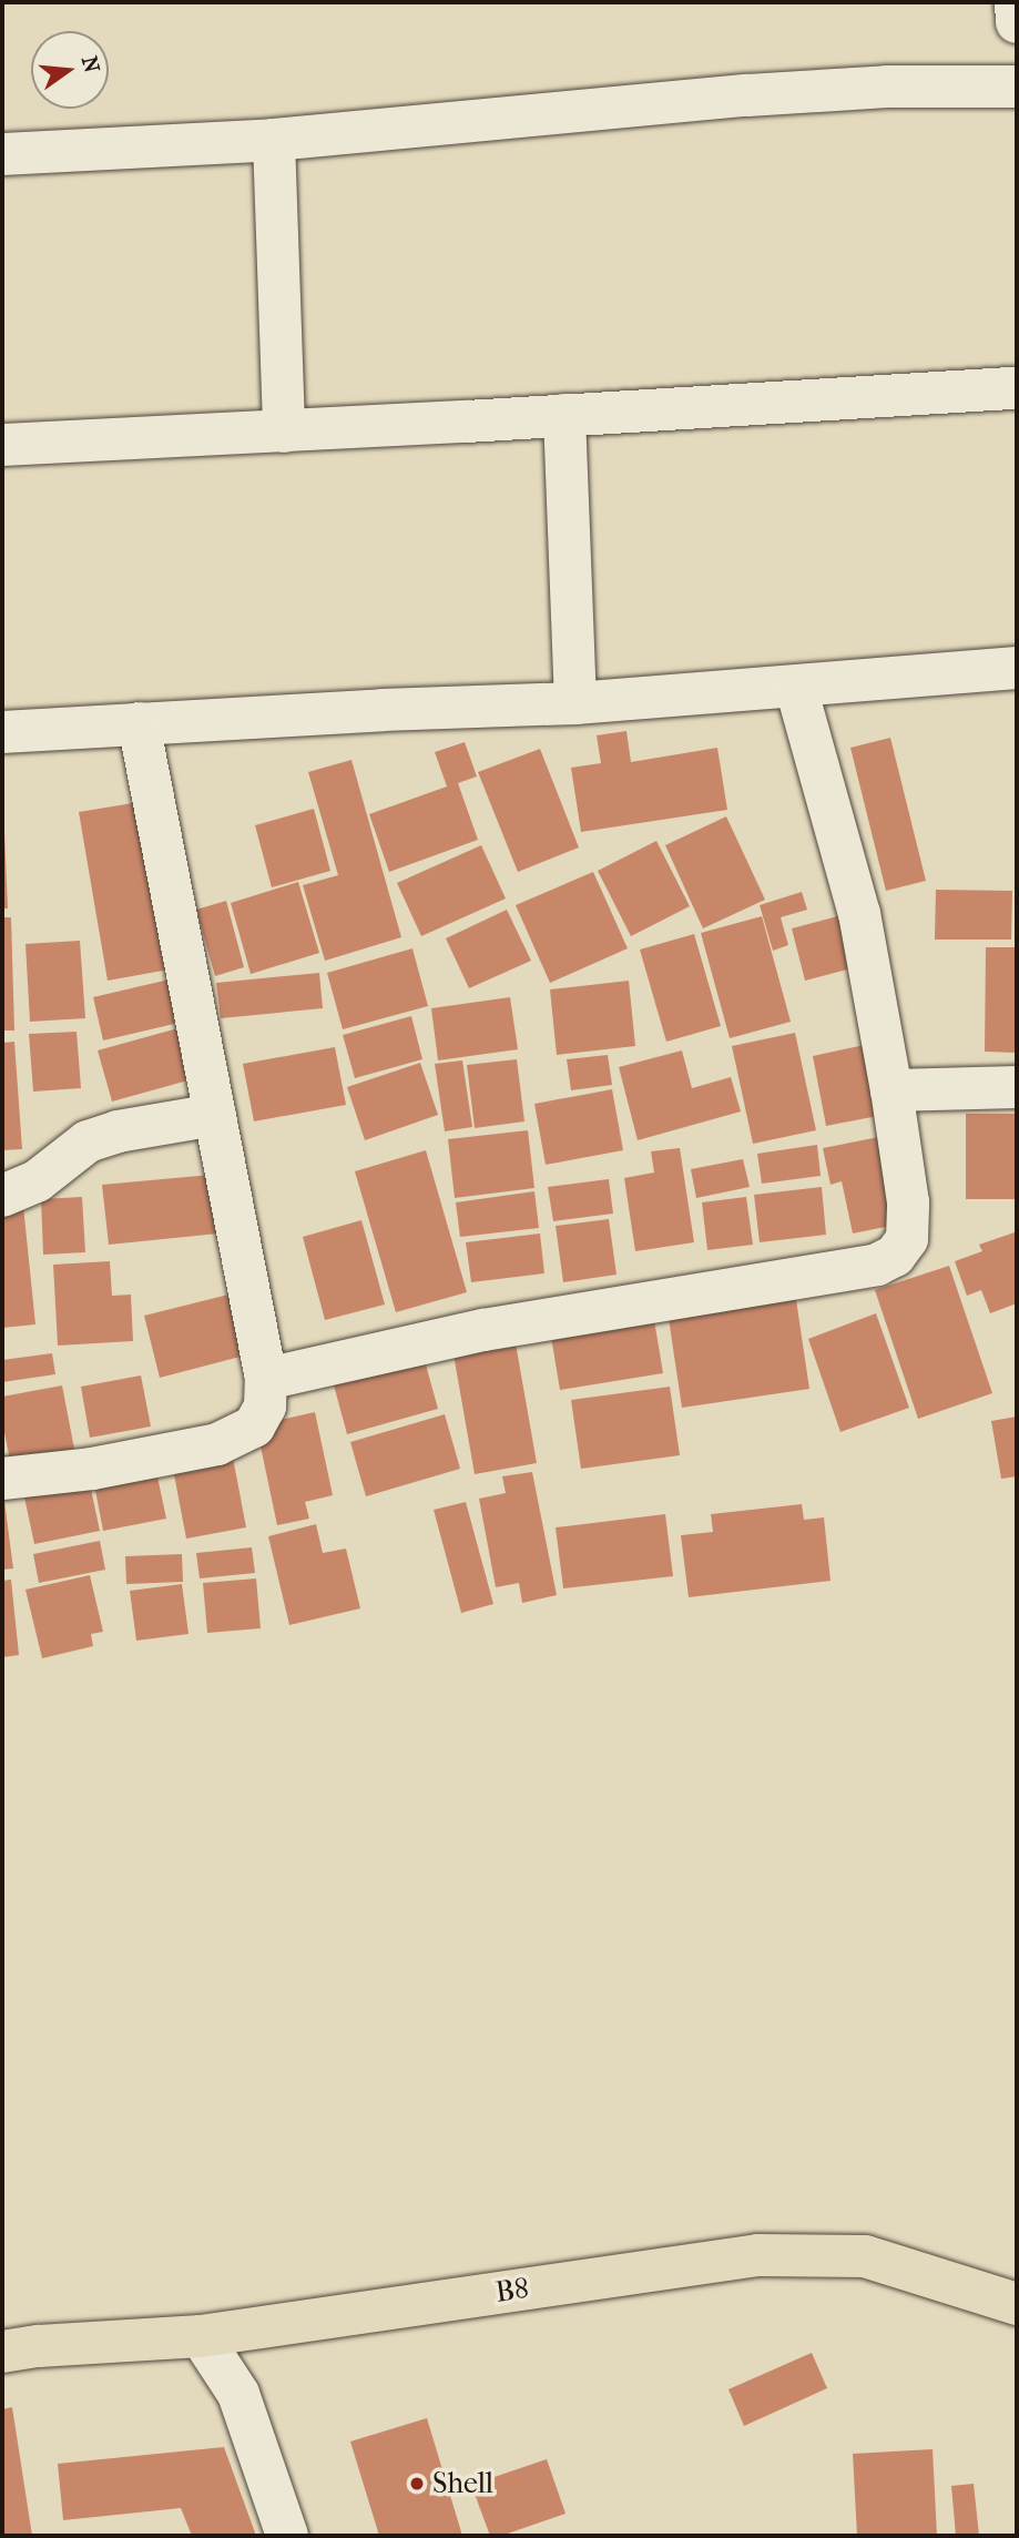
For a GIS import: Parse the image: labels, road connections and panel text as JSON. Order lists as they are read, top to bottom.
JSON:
{
  "streets": {
    "highway": ["B8"]
  },
  "places": ["Shell"],
  "north": "right"
}
